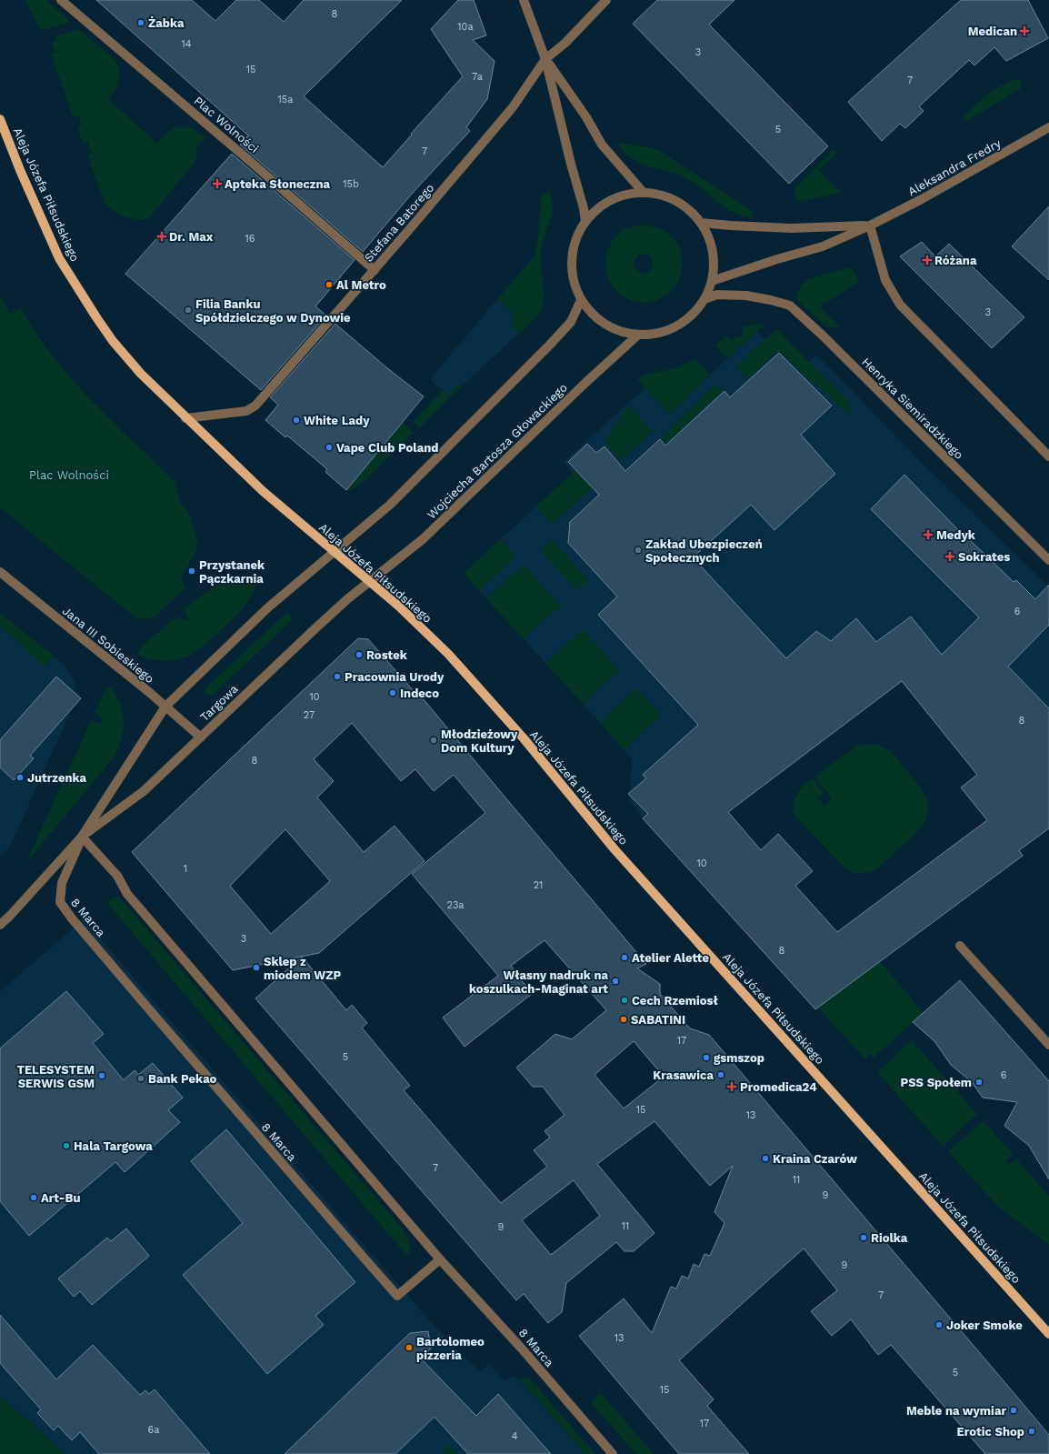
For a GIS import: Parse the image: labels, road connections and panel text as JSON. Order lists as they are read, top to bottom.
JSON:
{
  "streets": {
    "main road": ["Aleja Józefa Piłsudskiego"],
    "street": [
      "Plac Wolności",
      "Aleksandra Fredry",
      "Stefana Batorego",
      "Henryka Siemiradzkiego",
      "Wojciecha Bartosza Głowackiego",
      "Jana III Sobieskiego",
      "Targowa",
      "8 Marca"
    ]
  },
  "crossings": [
    ["Plac Wolności", "Stefana Batorego"],
    ["Aleja Józefa Piłsudskiego", "Stefana Batorego"],
    ["Aleja Józefa Piłsudskiego", "Wojciecha Bartosza Głowackiego"],
    ["Aleja Józefa Piłsudskiego", "Targowa"],
    ["Wojciecha Bartosza Głowackiego", "Targowa"],
    ["Jana III Sobieskiego", "Targowa"],
    ["Targowa", "8 Marca"]
  ],
  "parks": ["Plac Wolności"],
  "places": {
    "other": [
      "Żabka",
      "Al Metro",
      "Filia Banku Spółdzielczego w Dynowie",
      "White Lady",
      "Vape Club Poland",
      "Zakład Ubezpieczeń Społecznych",
      "Przystanek Pączkarnia",
      "Rostek",
      "Pracownia Urody",
      "Indeco",
      "Młodzieżowy Dom Kultury",
      "Jutrzenka",
      "Atelier Alette",
      "Sklep z miodem WZP",
      "Własny nadruk na koszulkach-Maginat art",
      "Cech Rzemiosł",
      "SABATINI",
      "gsmszop",
      "Krasawica",
      "TELESYSTEM SERWIS GSM",
      "Bank Pekao",
      "PSS Społem",
      "Hala Targowa",
      "Kraina Czarów",
      "Art-Bu",
      "Riolka",
      "Joker Smoke",
      "Bartolomeo pizzeria",
      "Meble na wymiar",
      "Erotic Shop"
    ],
    "health": [
      "Medican",
      "Apteka Słoneczna",
      "Dr. Max",
      "Różana",
      "Medyk",
      "Sokrates",
      "Promedica24"
    ]
  },
  "house_numbers": [
    "8",
    "10a",
    "14",
    "3",
    "15",
    "7a",
    "7",
    "15a",
    "5",
    "7",
    "15b",
    "16",
    "3",
    "6",
    "10",
    "27",
    "8",
    "8",
    "10",
    "1",
    "21",
    "23a",
    "3",
    "8",
    "17",
    "5",
    "6",
    "15",
    "13",
    "7",
    "11",
    "9",
    "11",
    "9",
    "9",
    "7",
    "13",
    "5",
    "15",
    "17",
    "6a",
    "4"
  ]
}
